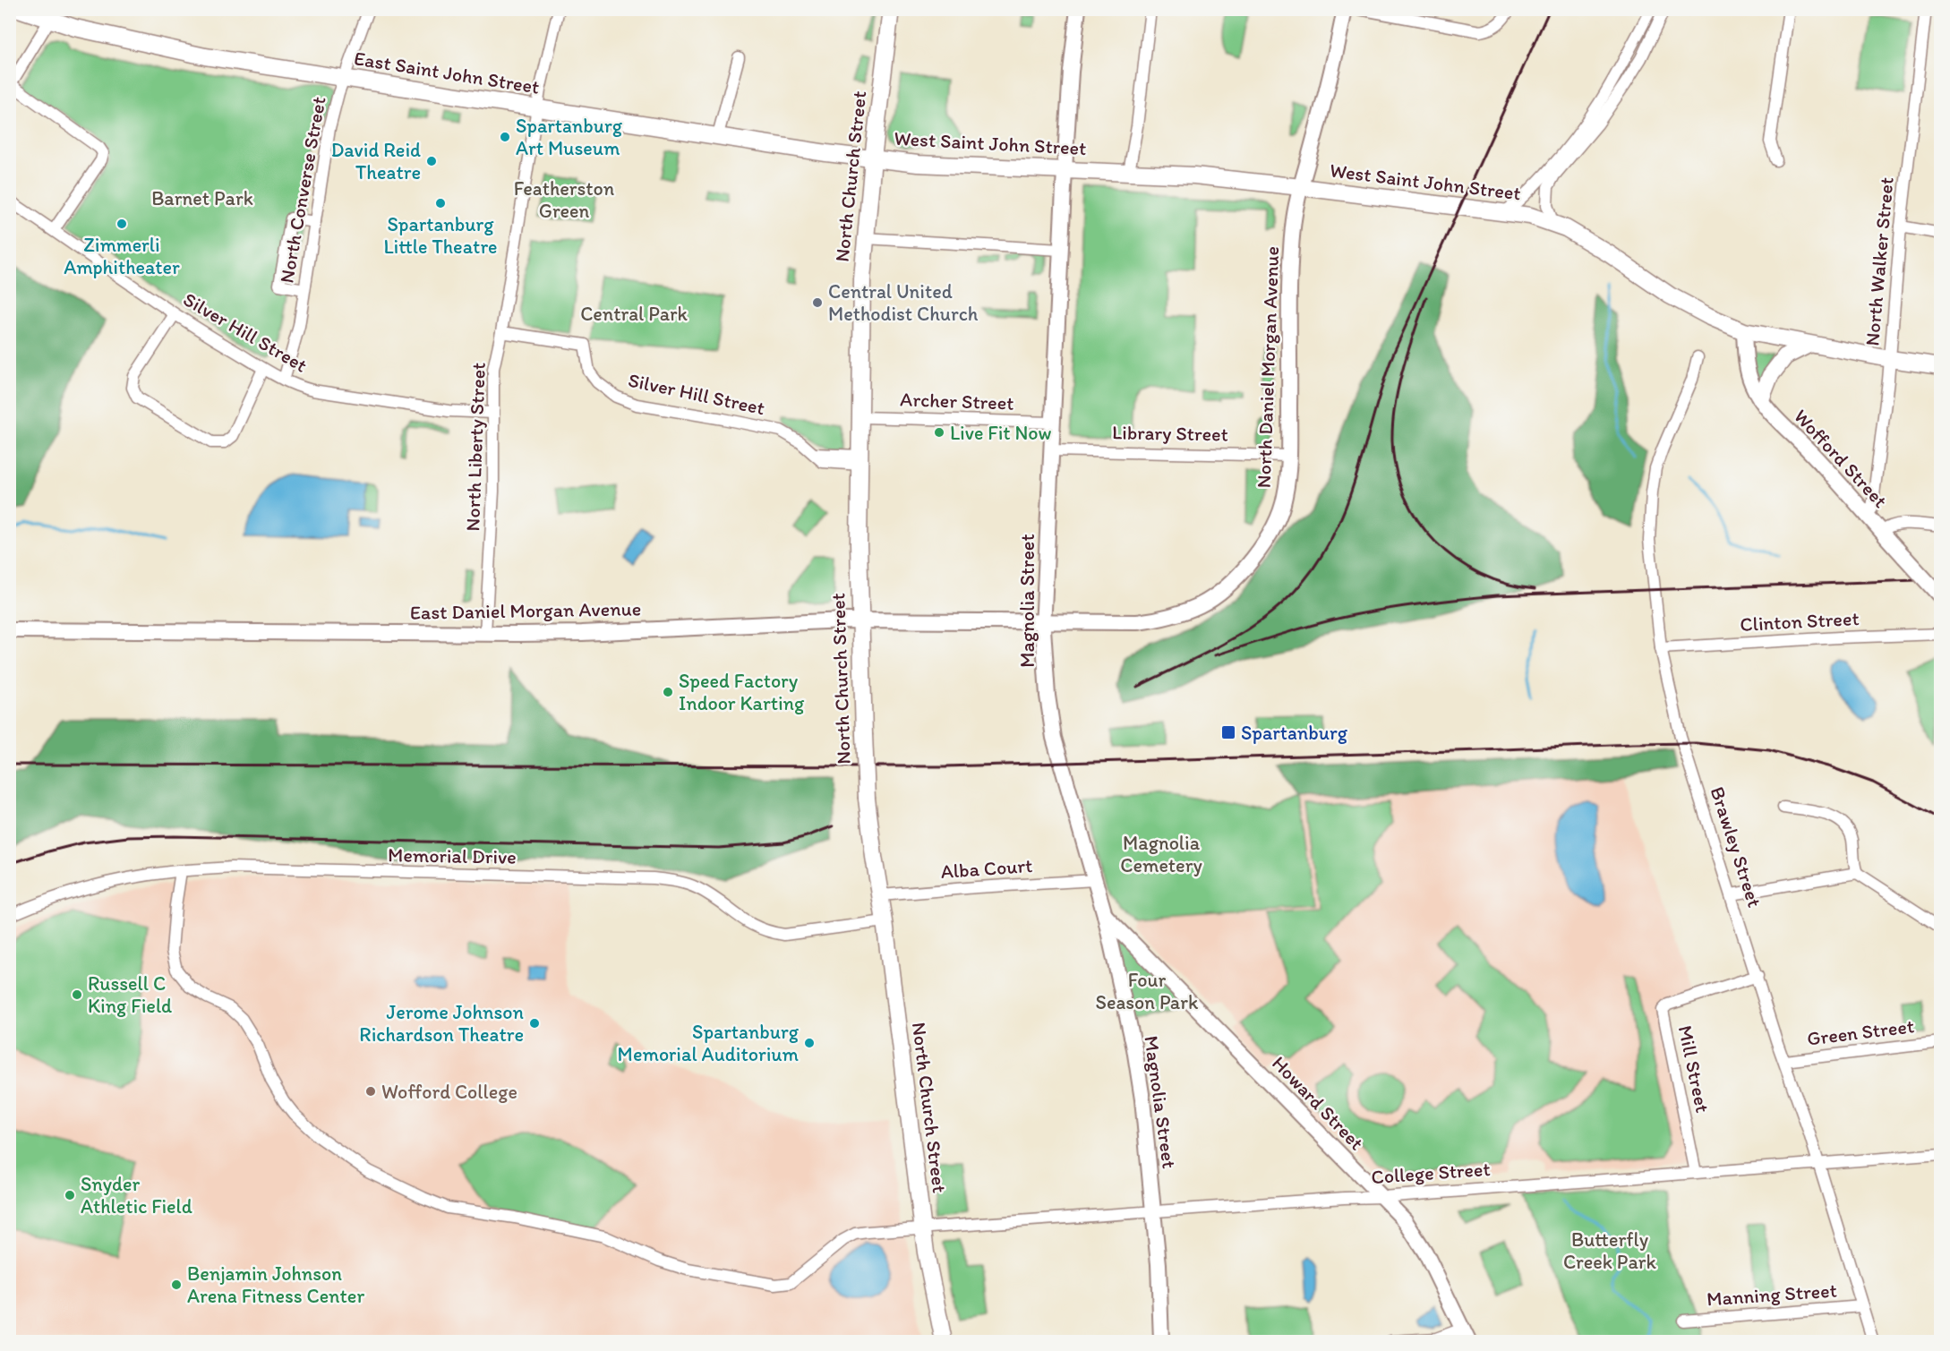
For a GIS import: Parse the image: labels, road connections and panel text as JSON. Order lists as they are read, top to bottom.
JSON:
{
  "streets": {
    "main road": ["East Saint John Street", "West Saint John Street", "North Church Street"],
    "street": [
      "North Converse Street",
      "North Walker Street",
      "Silver Hill Street",
      "North Daniel Morgan Avenue",
      "Archer Street",
      "Library Street",
      "North Liberty Street",
      "Wofford Street",
      "Magnolia Street",
      "East Daniel Morgan Avenue",
      "Clinton Street",
      "Brawley Street",
      "Memorial Drive",
      "Alba Court",
      "Green Street",
      "Mill Street",
      "Howard Street",
      "College Street",
      "Manning Street"
    ]
  },
  "crossings": [
    ["East Saint John Street", "West Saint John Street"],
    ["East Saint John Street", "North Church Street"],
    ["East Saint John Street", "North Converse Street"],
    ["East Saint John Street", "North Liberty Street"],
    ["West Saint John Street", "North Church Street"],
    ["West Saint John Street", "North Walker Street"],
    ["West Saint John Street", "North Daniel Morgan Avenue"],
    ["West Saint John Street", "Wofford Street"],
    ["West Saint John Street", "Magnolia Street"],
    ["North Church Street", "Silver Hill Street"],
    ["North Church Street", "Archer Street"],
    ["North Church Street", "East Daniel Morgan Avenue"],
    ["North Church Street", "Memorial Drive"],
    ["North Church Street", "Alba Court"],
    ["North Church Street", "College Street"],
    ["North Converse Street", "Silver Hill Street"],
    ["North Walker Street", "Wofford Street"],
    ["Silver Hill Street", "North Liberty Street"],
    ["North Daniel Morgan Avenue", "Library Street"],
    ["North Daniel Morgan Avenue", "Magnolia Street"],
    ["North Daniel Morgan Avenue", "East Daniel Morgan Avenue"],
    ["Archer Street", "Magnolia Street"],
    ["Library Street", "Magnolia Street"],
    ["North Liberty Street", "East Daniel Morgan Avenue"],
    ["Magnolia Street", "East Daniel Morgan Avenue"],
    ["Magnolia Street", "Alba Court"],
    ["Magnolia Street", "Howard Street"],
    ["Magnolia Street", "College Street"],
    ["Clinton Street", "Brawley Street"],
    ["Brawley Street", "Green Street"],
    ["Brawley Street", "Mill Street"],
    ["Brawley Street", "College Street"],
    ["Brawley Street", "Manning Street"],
    ["Memorial Drive", "College Street"],
    ["Mill Street", "College Street"],
    ["Howard Street", "College Street"]
  ],
  "parks": [
    "Featherston Green",
    "Barnet Park",
    "Central Park",
    "Magnolia Cemetery",
    "Four Season Park",
    "Butterfly Creek Park"
  ],
  "places": {
    "other": [
      "Spartanburg Art Museum",
      "David Reid Theatre",
      "Spartanburg Little Theatre",
      "Zimmerli Amphitheater",
      "Central United Methodist Church",
      "Live Fit Now",
      "Speed Factory Indoor Karting",
      "Russell C King Field",
      "Jerome Johnson Richardson Theatre",
      "Spartanburg Memorial Auditorium",
      "Wofford College",
      "Snyder Athletic Field",
      "Benjamin Johnson Arena Fitness Center"
    ],
    "transit": ["Spartanburg"]
  }
}
